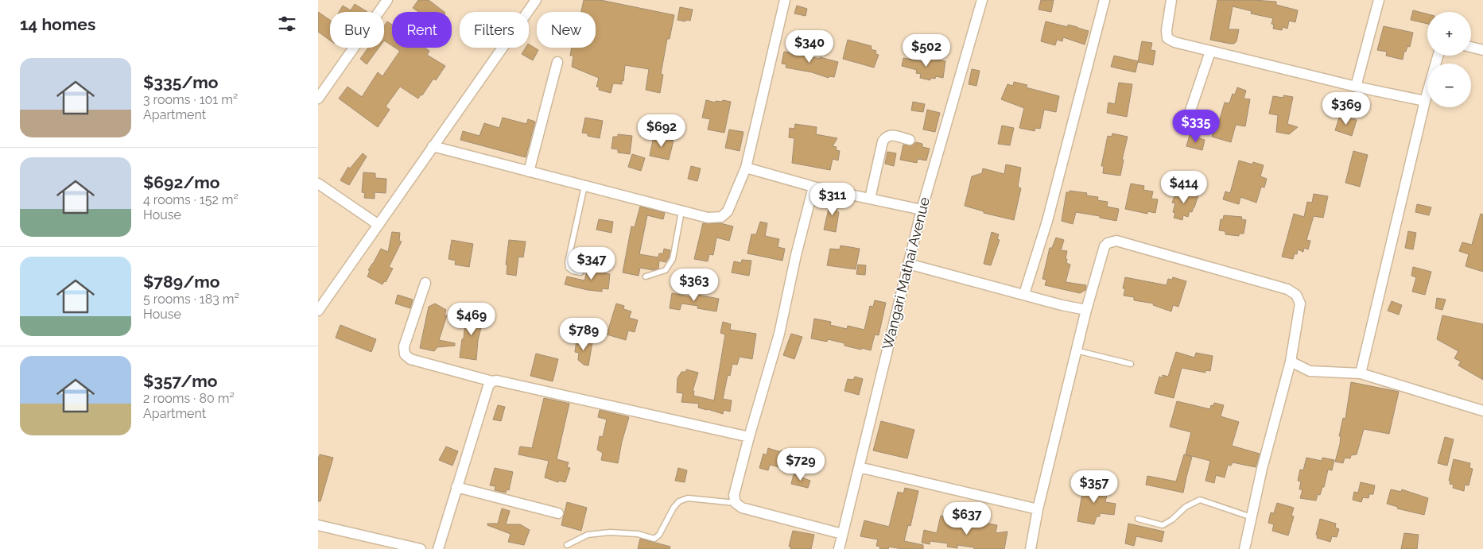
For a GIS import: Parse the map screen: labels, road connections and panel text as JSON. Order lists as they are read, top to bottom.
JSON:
{
  "streets": {
    "street": ["Wangari Mathai Avenue"]
  },
  "page": {
    "heading": "14 homes",
    "map_buttons": ["+", "−"],
    "chip": [
      "Buy",
      "Rent",
      "Filters",
      "New"
    ],
    "price": [
      "$340",
      "$502",
      "$369",
      "$335",
      "$692",
      "$414",
      "$311",
      "$347",
      "$363",
      "$469",
      "$789",
      "$729",
      "$357",
      "$637"
    ],
    "list": [
      {
        "name": "$335/mo",
        "note": "3 rooms · 101 m² · Apartment"
      },
      {
        "name": "$692/mo",
        "note": "4 rooms · 152 m² · House"
      },
      {
        "name": "$789/mo",
        "note": "5 rooms · 183 m² · House"
      },
      {
        "name": "$357/mo",
        "note": "2 rooms · 80 m² · Apartment"
      }
    ]
  }
}
